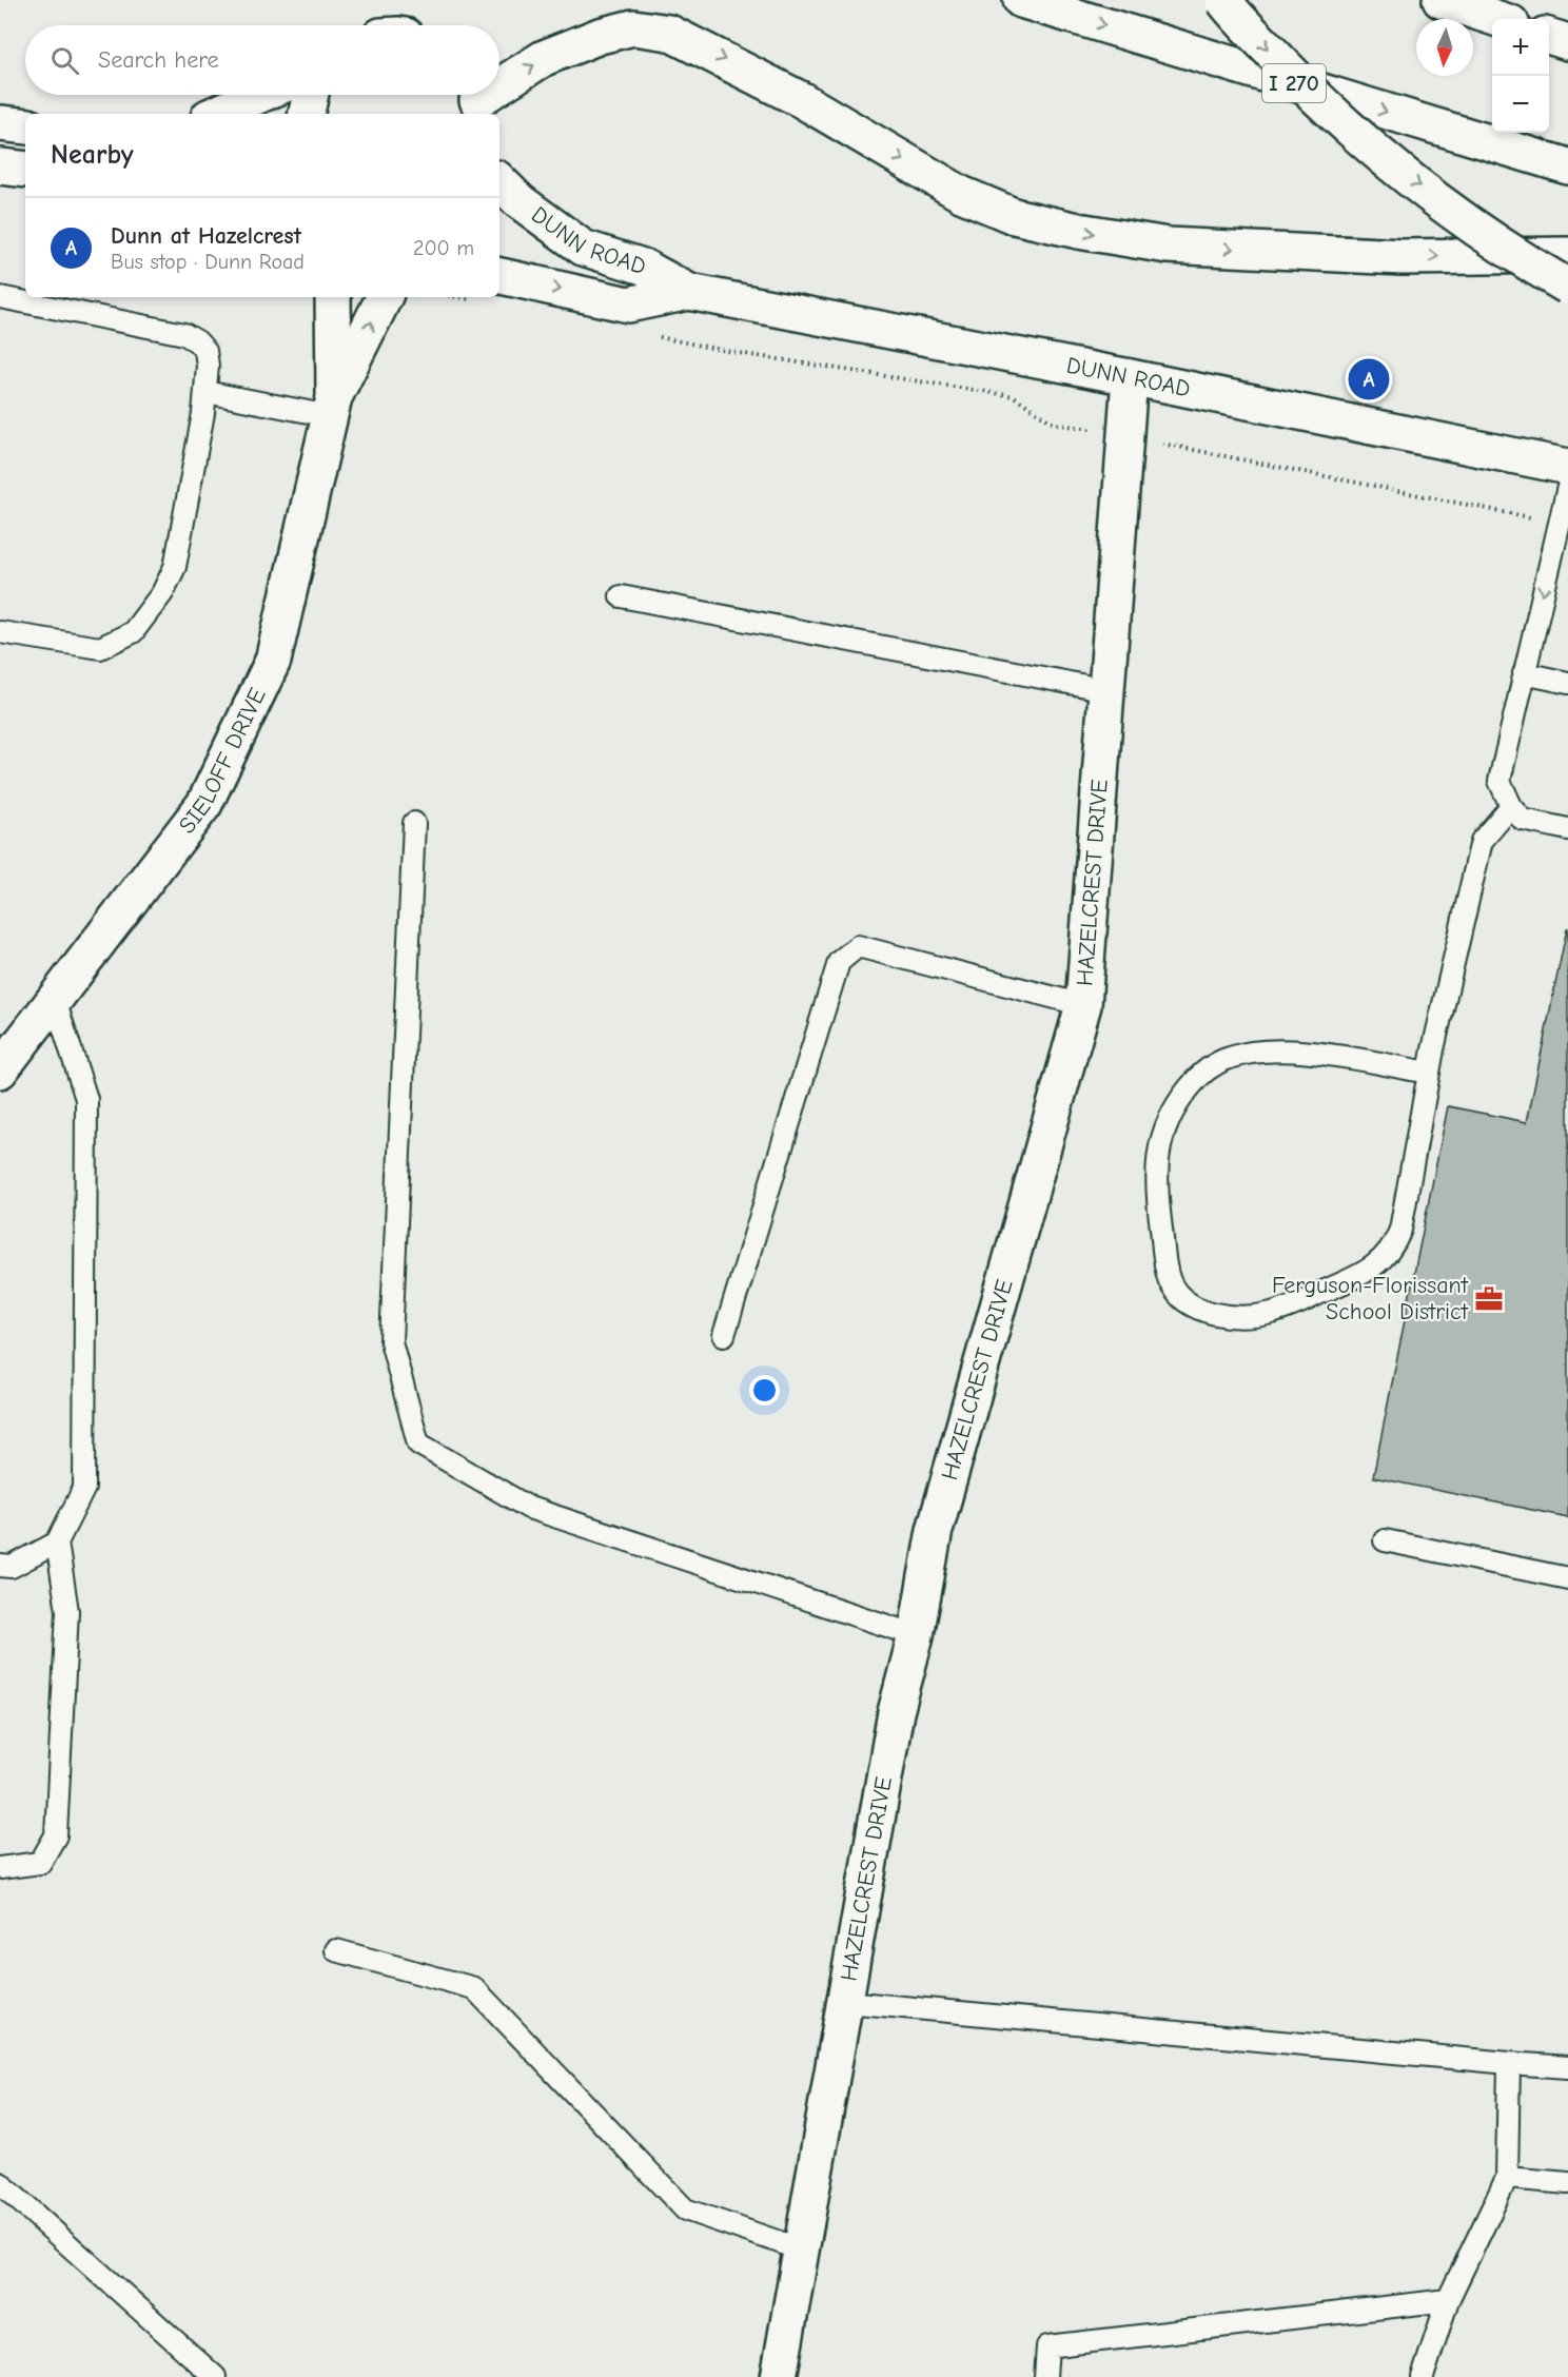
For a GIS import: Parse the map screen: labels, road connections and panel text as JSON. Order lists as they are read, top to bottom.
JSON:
{
  "streets": {
    "main road": [
      "I 270",
      "DUNN ROAD",
      "SIELOFF DRIVE",
      "HAZELCREST DRIVE"
    ]
  },
  "crossings": [
    ["DUNN ROAD", "HAZELCREST DRIVE"]
  ],
  "places": {
    "office": ["Ferguson-Florissant School District"]
  },
  "north": "bottom",
  "page": {
    "map_buttons": ["+", "−"],
    "search": "Search here",
    "heading": "Nearby",
    "list": [
      {
        "mark": "A",
        "name": "Dunn at Hazelcrest",
        "note": "Bus stop · Dunn Road",
        "value": "200 m"
      }
    ],
    "pins": "A"
  }
}
